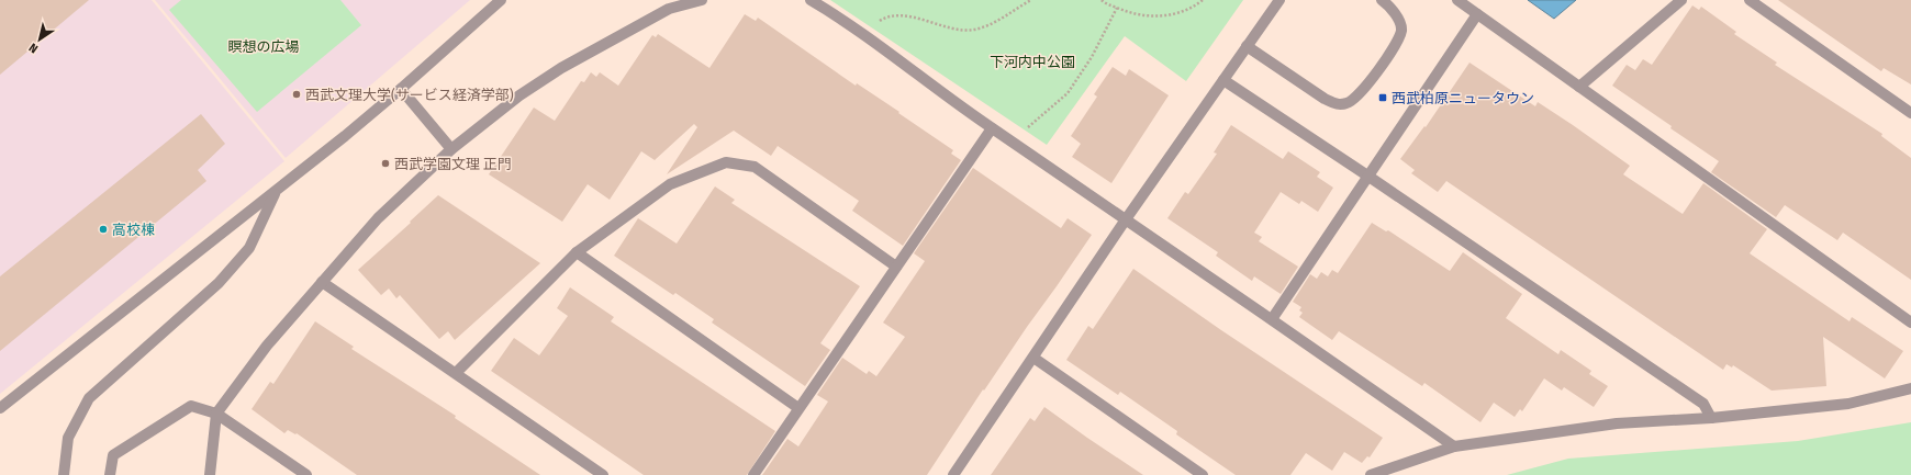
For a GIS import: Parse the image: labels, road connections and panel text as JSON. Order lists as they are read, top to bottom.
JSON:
{
  "parks": ["瞑想の広場", "下河内中公園"],
  "places": {
    "other": ["西武文理大学(サービス経済学部)", "西武学園文理 正門", "高校棟"],
    "transit": ["西武柏原ニュータウン"]
  },
  "north": "bottom left"
}
